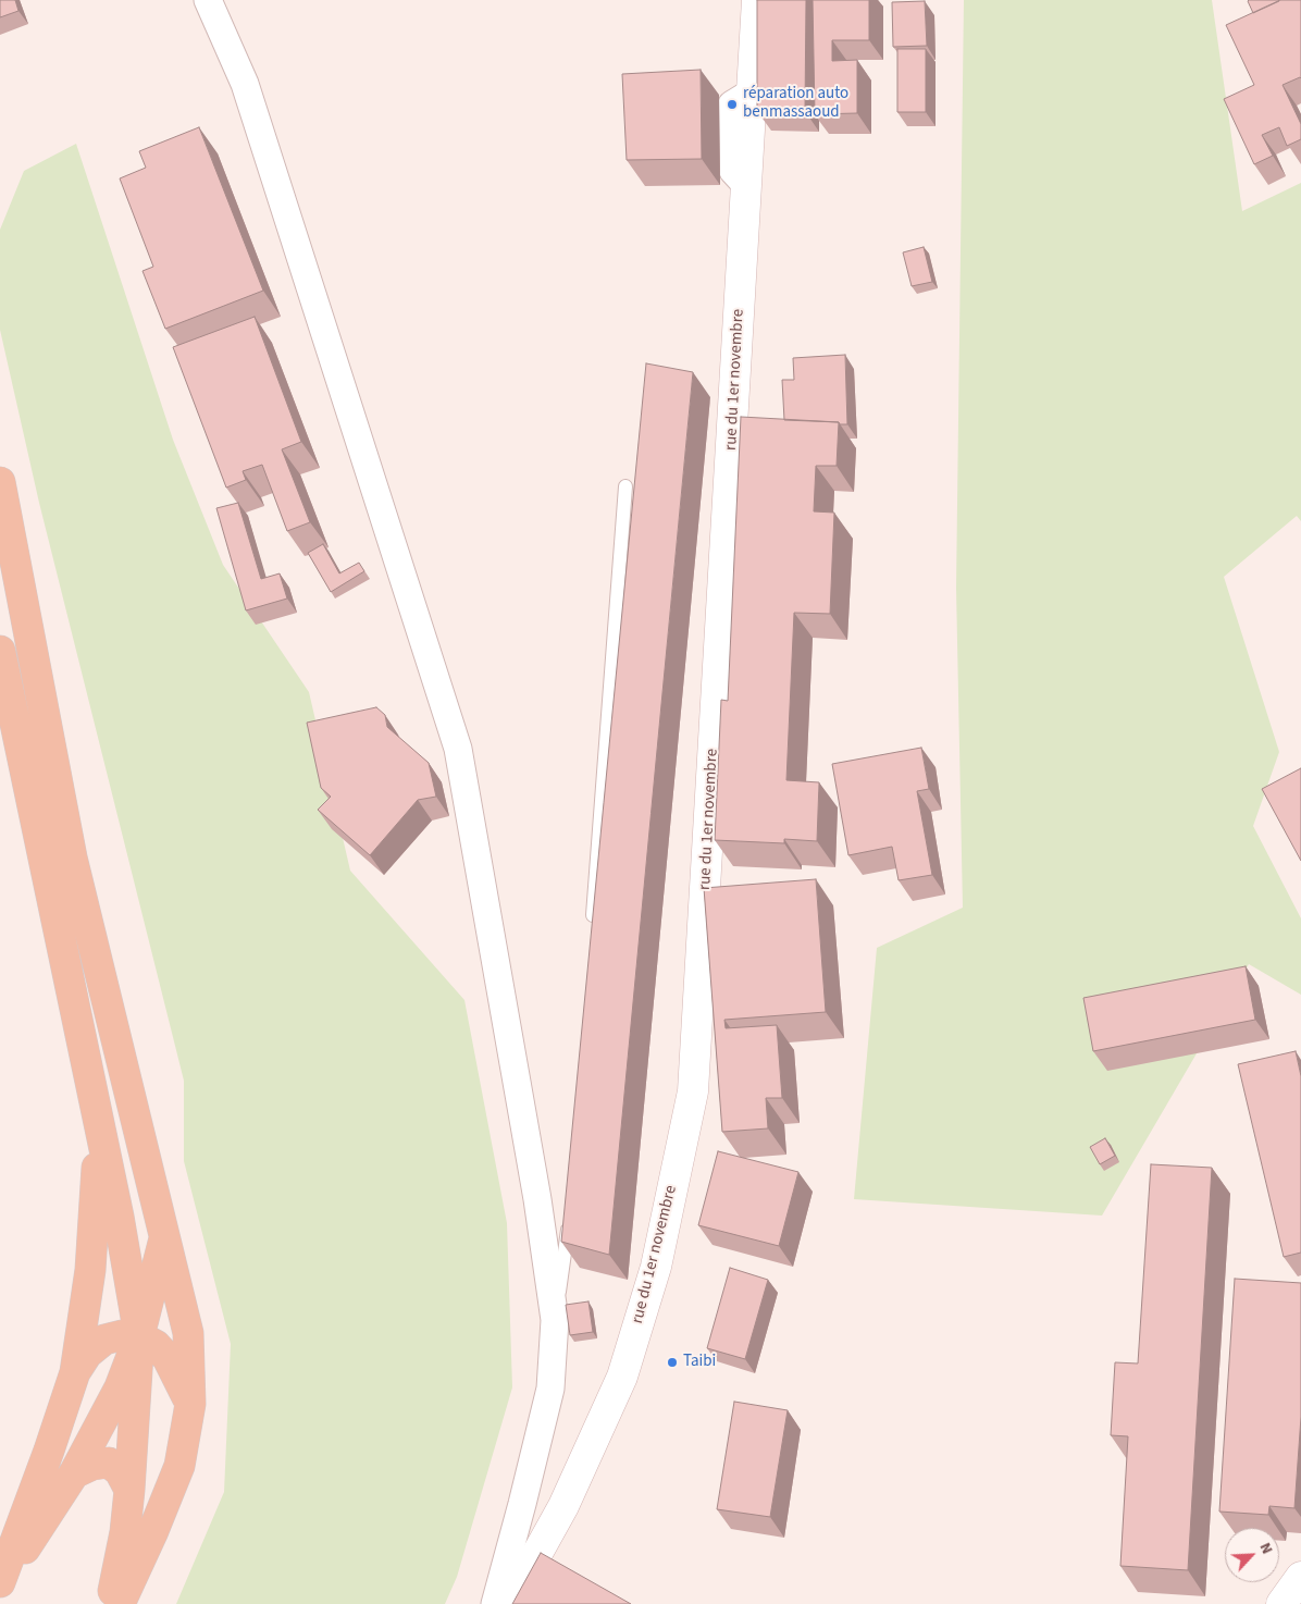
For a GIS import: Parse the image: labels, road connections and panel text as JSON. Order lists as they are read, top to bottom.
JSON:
{
  "streets": {
    "main road": ["rue du 1er novembre"]
  },
  "places": ["réparation auto benmassaoud", "Taibi"],
  "north": "top right"
}
